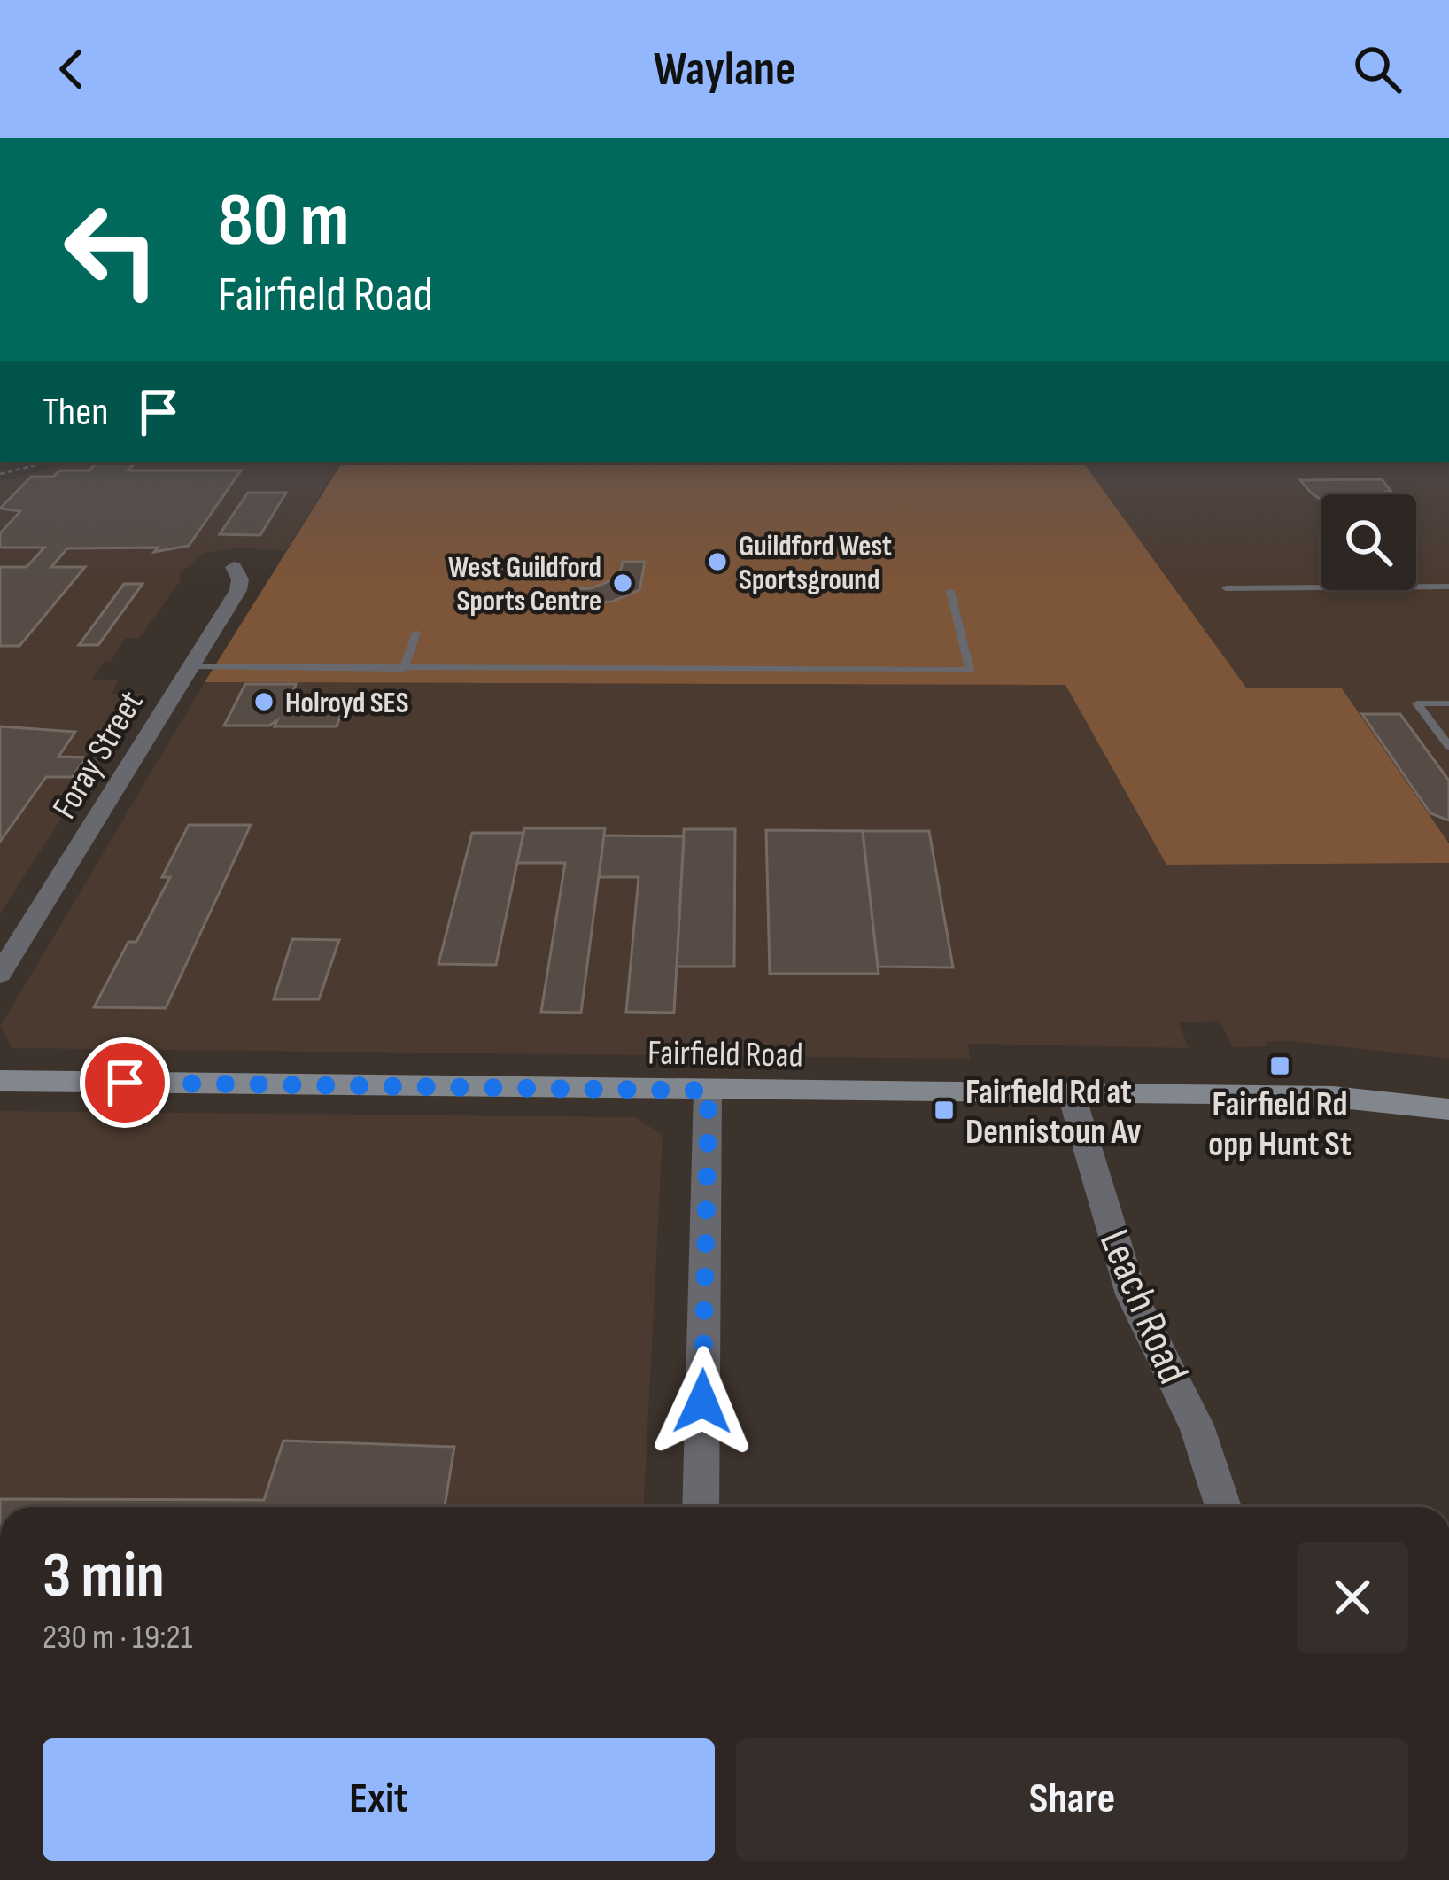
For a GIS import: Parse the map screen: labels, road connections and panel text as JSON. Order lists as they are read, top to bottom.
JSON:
{
  "streets": {
    "main road": ["Fairfield Road"],
    "street": ["Foray Street", "Leach Road"]
  },
  "crossings": [
    ["Fairfield Road", "Leach Road"]
  ],
  "places": {
    "other": ["Guildford West Sportsground", "West Guildford Sports Centre", "Holroyd SES"],
    "transit": ["Fairfield Rd opp Hunt St", "Fairfield Rd at Dennistoun Av"]
  },
  "page": {
    "header": "Waylane",
    "turn": ["80 m", "Fairfield Road"],
    "then": "Then",
    "heading": ["3 min", "230 m · 19:21"],
    "buttons": ["Exit", "Share"]
  }
}
